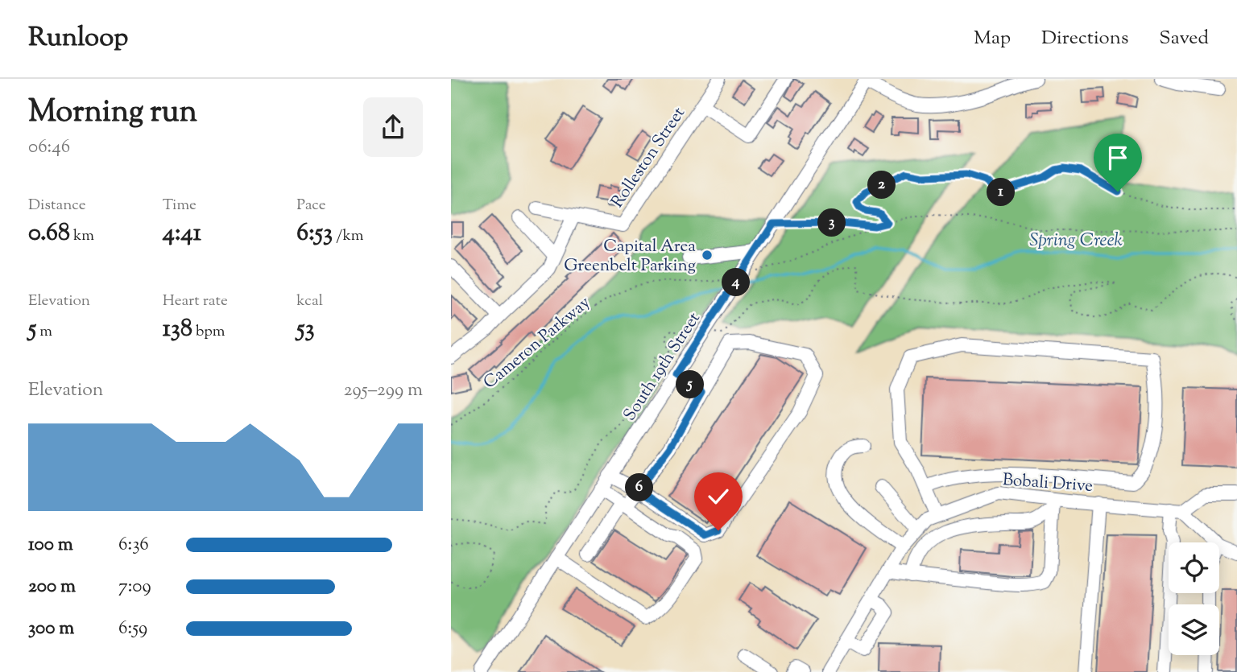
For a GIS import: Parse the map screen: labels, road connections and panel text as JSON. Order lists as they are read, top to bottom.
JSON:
{
  "streets": {
    "street": ["Rolleston Street", "South 19th Street", "Bobali Drive"],
    "path": ["Cameron Parkway"]
  },
  "water": ["Spring Creek"],
  "places": ["Capital Area Greenbelt Parking"],
  "page": {
    "header": "Runloop",
    "nav": ["Map", "Directions", "Saved"],
    "heading": ["Morning run", "06:46"],
    "pins": [
      "2",
      "1",
      "3",
      "4",
      "5",
      "6"
    ],
    "stats": [
      ["Distance", "0.68 km"],
      ["Time", "4:41"],
      ["Pace", "6:53 /km"],
      ["Elevation", "5 m"],
      ["Heart rate", "138 bpm"],
      ["kcal", "53"]
    ],
    "chart": ["Elevation", "295–299 m"],
    "list": [
      {
        "name": "100 m",
        "note": "6:36"
      },
      {
        "name": "200 m",
        "note": "7:09"
      },
      {
        "name": "300 m",
        "note": "6:59"
      }
    ]
  }
}
